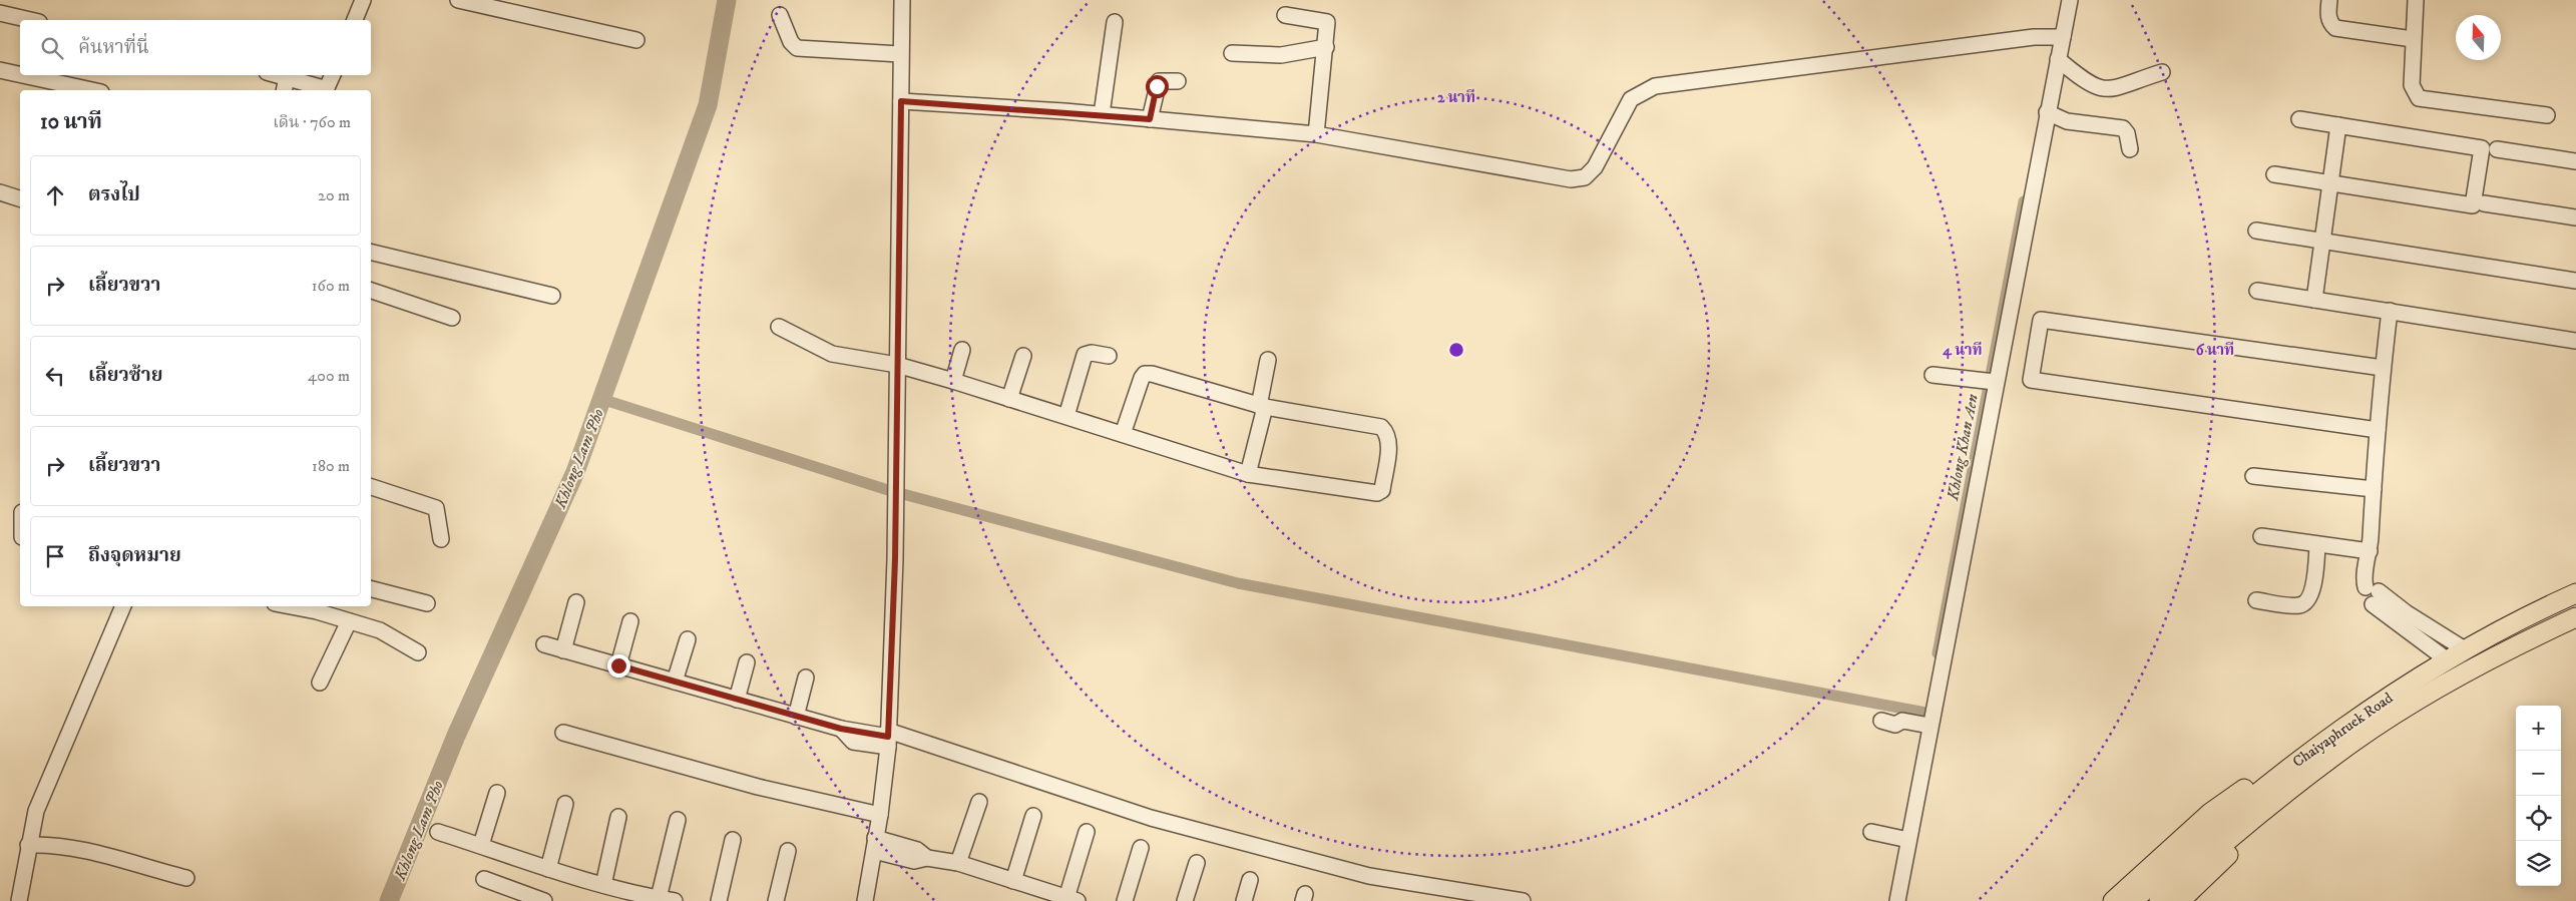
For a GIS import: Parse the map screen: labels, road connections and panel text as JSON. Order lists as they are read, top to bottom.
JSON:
{
  "streets": {
    "main road": ["Chaiyaphruek Road"]
  },
  "water": ["Khlong Khan Aen", "Khlong Lam Pho"],
  "north": "top",
  "page": {
    "search": "ค้นหาที่นี่",
    "heading": ["10 นาที", "เดิน · 760 m"],
    "list": [
      ["ตรงไป", "20 m"],
      ["เลี้ยวขวา", "160 m"],
      ["เลี้ยวซ้าย", "400 m"],
      ["เลี้ยวขวา", "180 m"],
      "ถึงจุดหมาย"
    ],
    "map_buttons": ["+", "−"]
  },
  "rings": ["2 นาที", "4 นาที", "6 นาที"]
}
